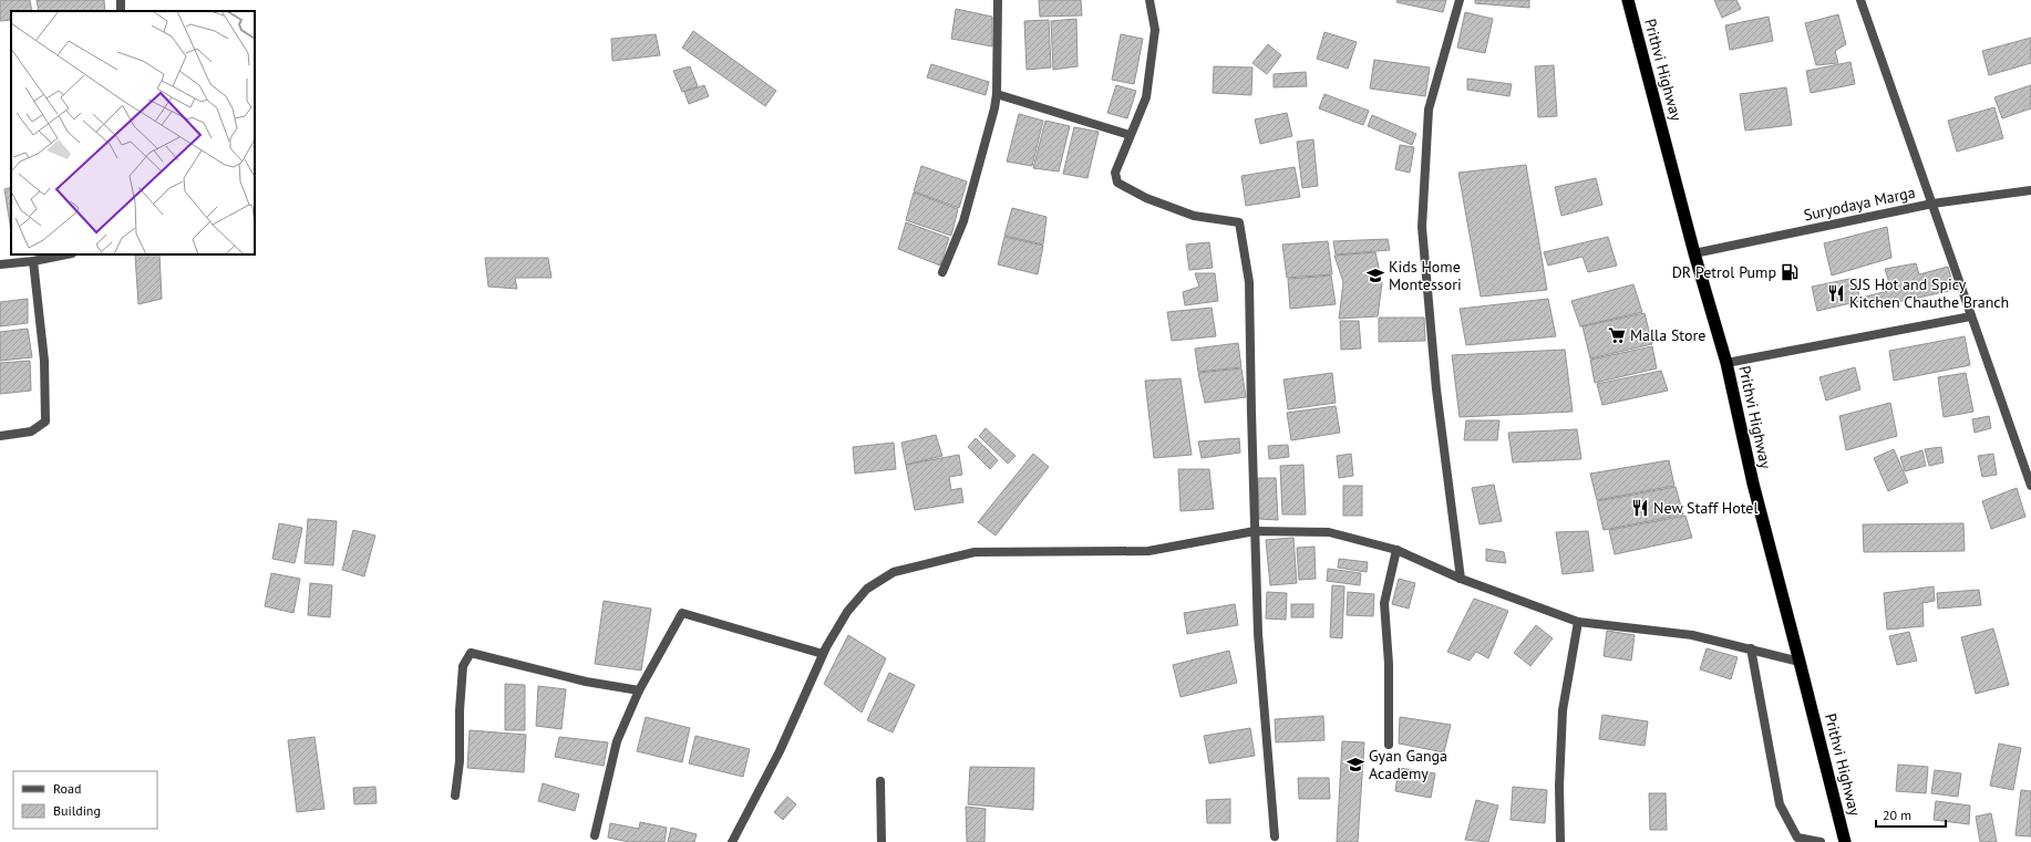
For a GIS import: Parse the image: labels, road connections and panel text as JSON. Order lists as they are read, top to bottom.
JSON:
{
  "streets": {
    "highway": ["Prithvi Highway"],
    "street": ["Suryodaya Marga"]
  },
  "crossings": [
    ["Prithvi Highway", "Suryodaya Marga"]
  ],
  "places": {
    "fuel station": ["DR Petrol Pump"],
    "school or university": ["Kids Home Montessori", "Gyan Ganga Academy"],
    "restaurant": ["SJS Hot and Spicy Kitchen Chauthe Branch", "New Staff Hotel"],
    "supermarket": ["Malla Store"]
  },
  "legend": ["Road", "Building"],
  "scale_bar": "20 m"
}
